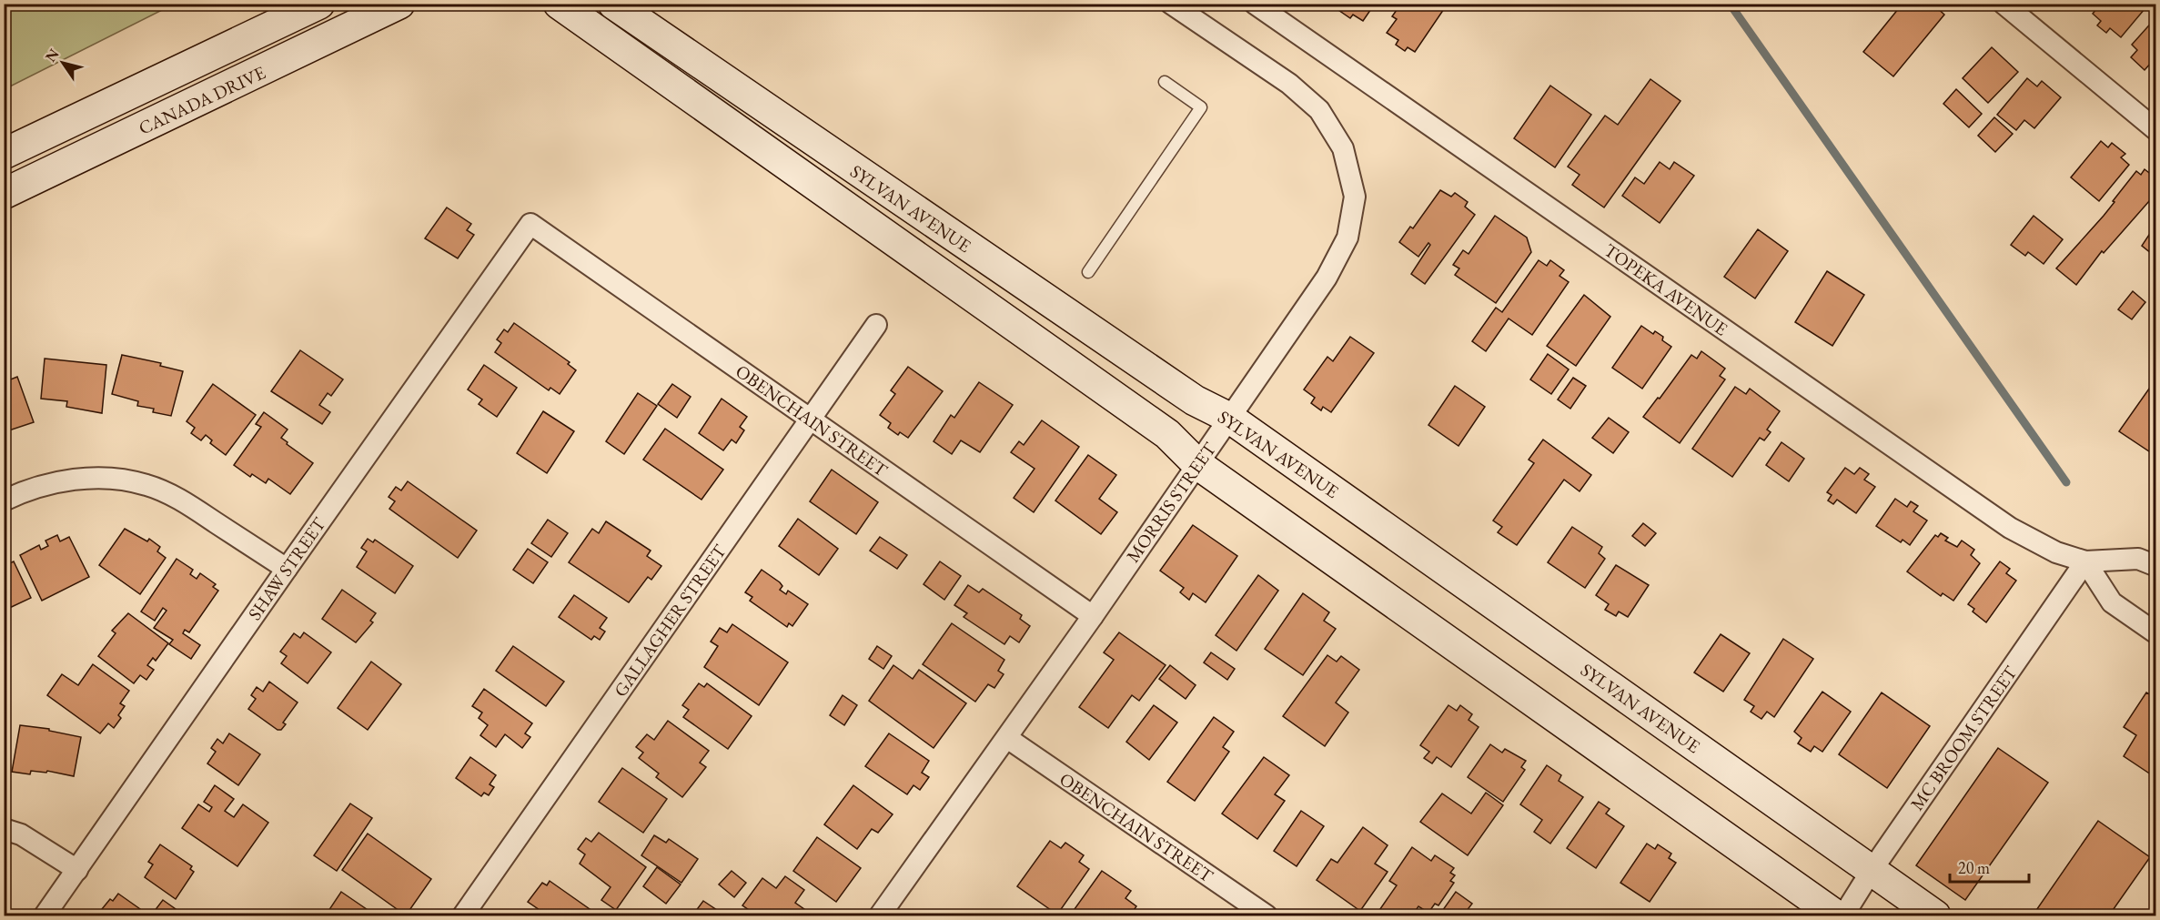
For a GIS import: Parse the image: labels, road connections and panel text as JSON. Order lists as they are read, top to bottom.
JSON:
{
  "streets": {
    "main road": ["CANADA DRIVE", "SYLVAN AVENUE"],
    "street": [
      "TOPEKA AVENUE",
      "OBENCHAIN STREET",
      "MORRIS STREET",
      "SHAW STREET",
      "GALLAGHER STREET",
      "MC BROOM STREET"
    ]
  },
  "crossings": [
    ["SYLVAN AVENUE", "MORRIS STREET"],
    ["SYLVAN AVENUE", "MC BROOM STREET"],
    ["TOPEKA AVENUE", "MC BROOM STREET"],
    ["OBENCHAIN STREET", "MORRIS STREET"],
    ["OBENCHAIN STREET", "SHAW STREET"],
    ["OBENCHAIN STREET", "GALLAGHER STREET"]
  ],
  "scale_bar": "20 m",
  "north": "top left"
}
